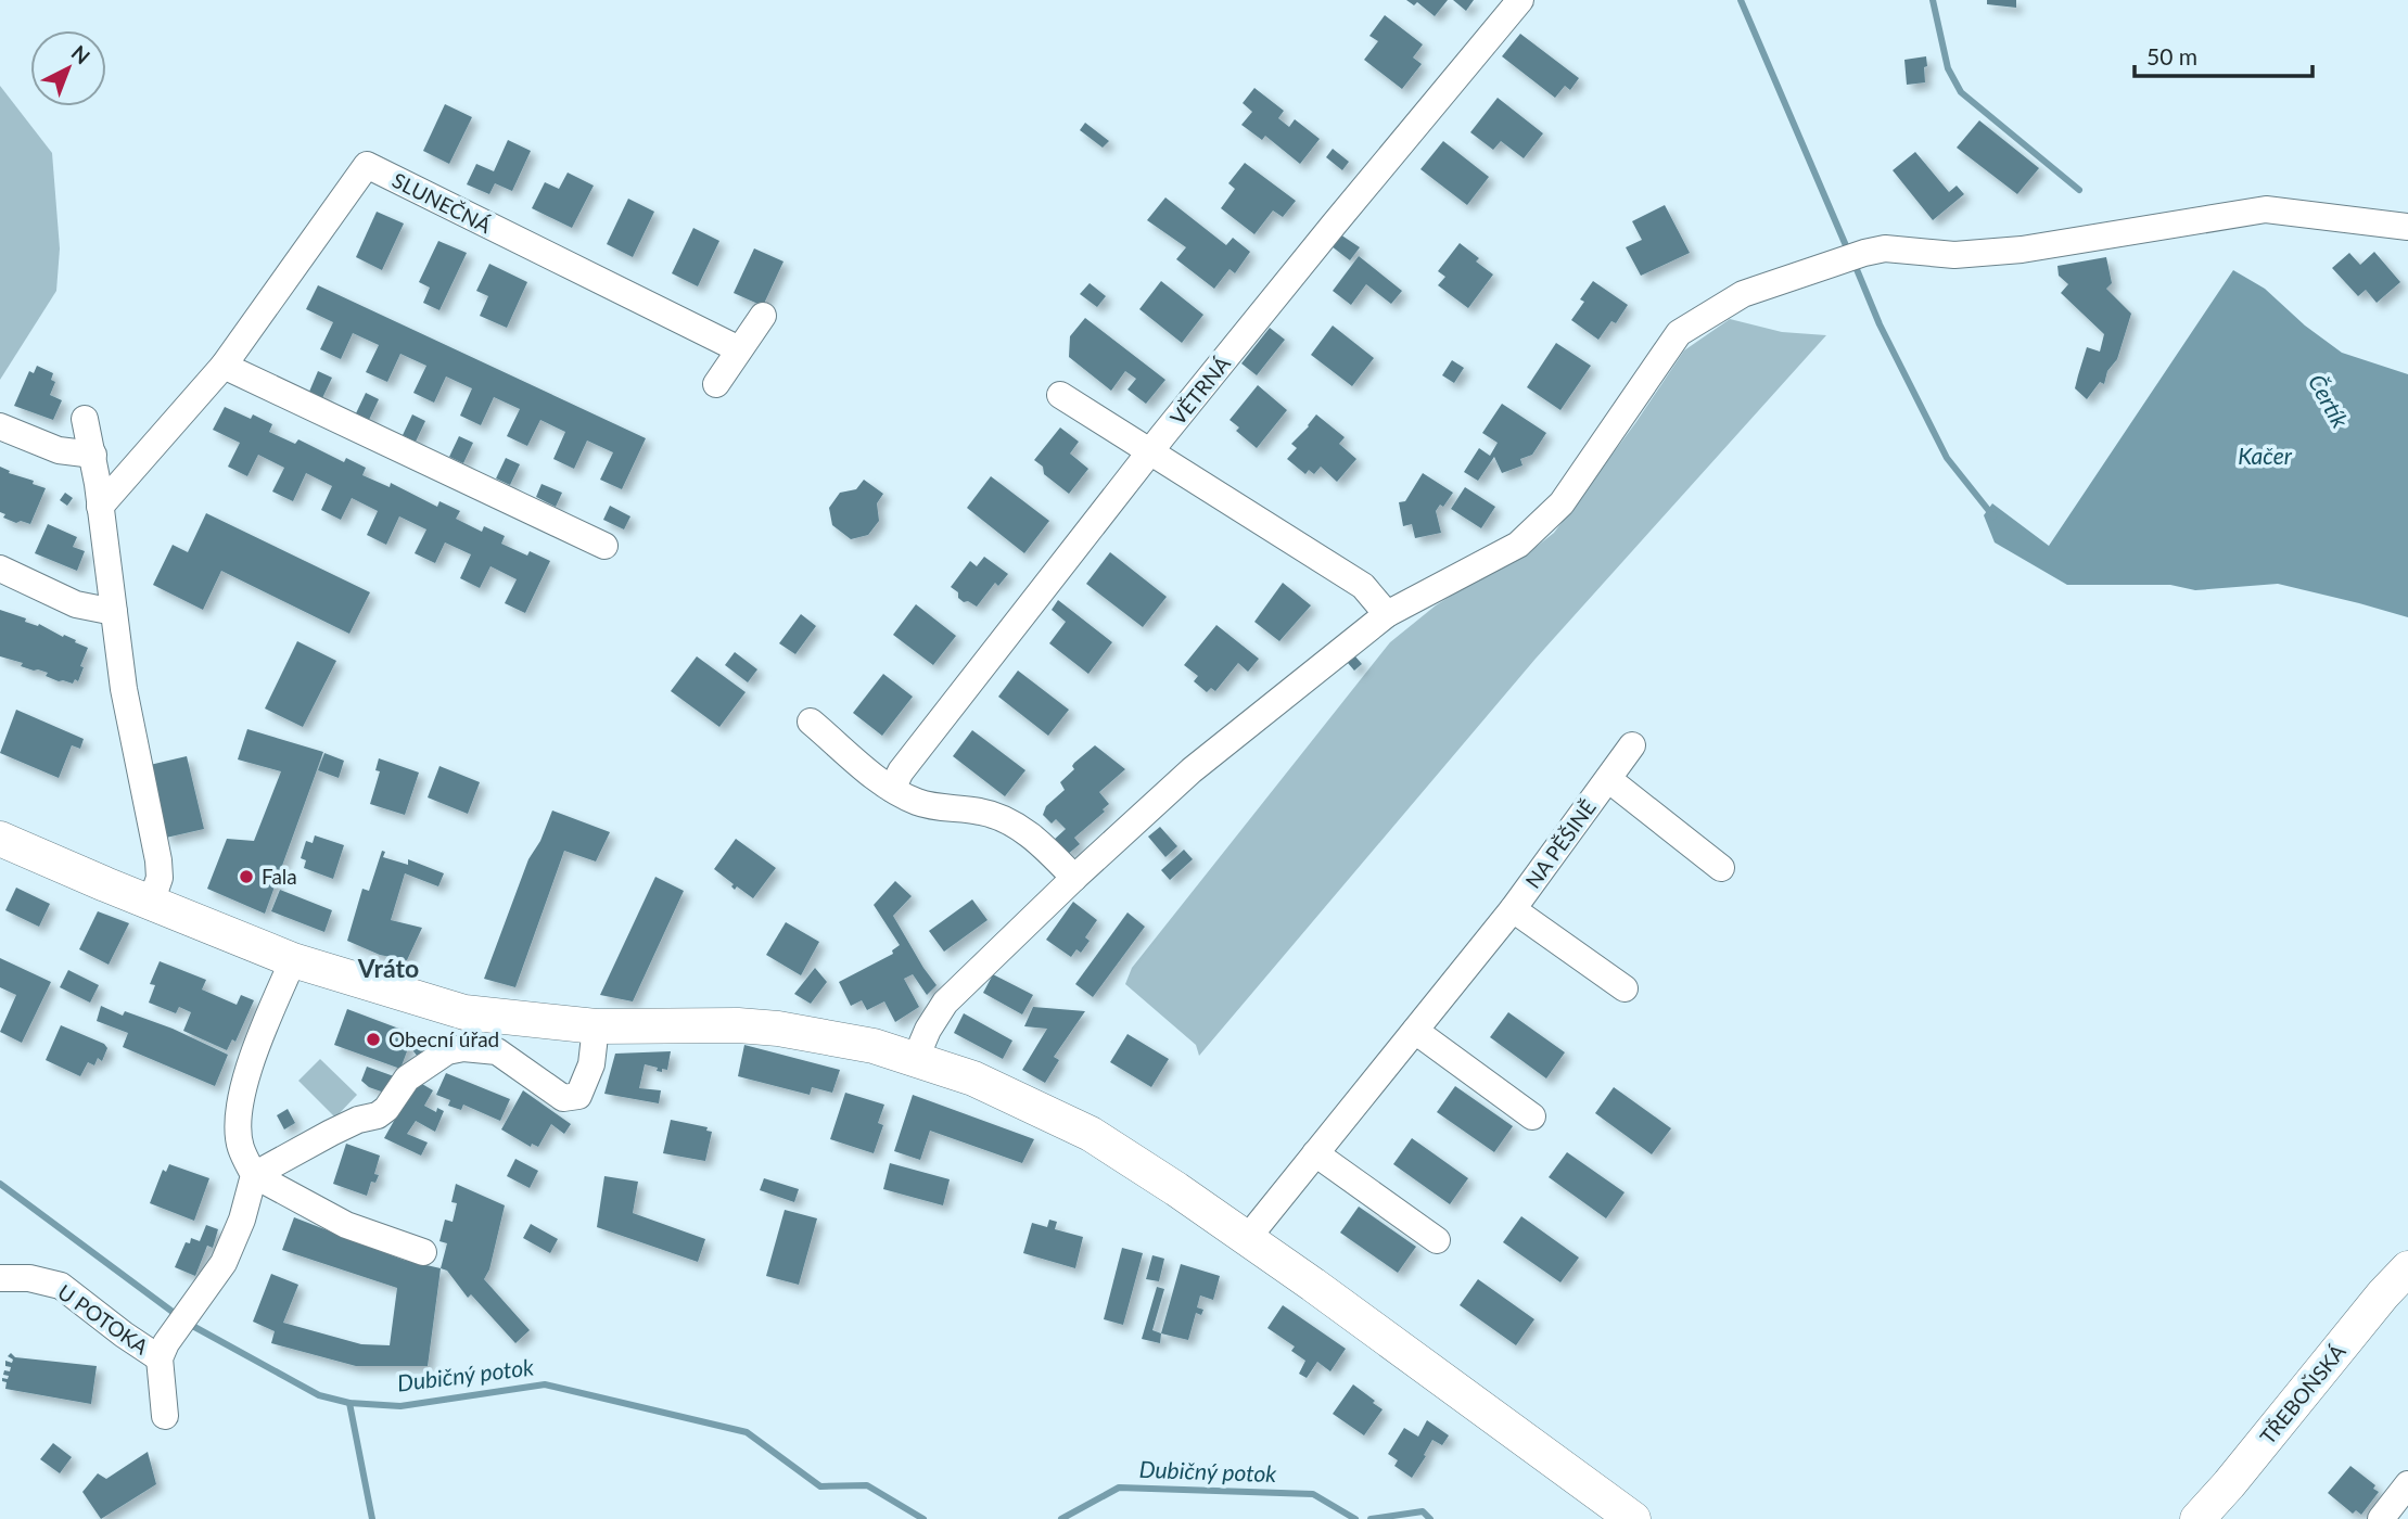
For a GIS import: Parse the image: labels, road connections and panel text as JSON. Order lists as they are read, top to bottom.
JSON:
{
  "streets": {
    "main road": ["TŘEBOŇSKÁ"],
    "street": [
      "SLUNEČNÁ",
      "VĚTRNÁ",
      "NA PĚŠINĚ",
      "U POTOKA"
    ]
  },
  "districts": ["Vráto"],
  "water": ["Čertík", "Kačer", "Dubičný potok"],
  "places": ["Fala", "Obecní úřad"],
  "scale_bar": "50 m",
  "north": "top right"
}
